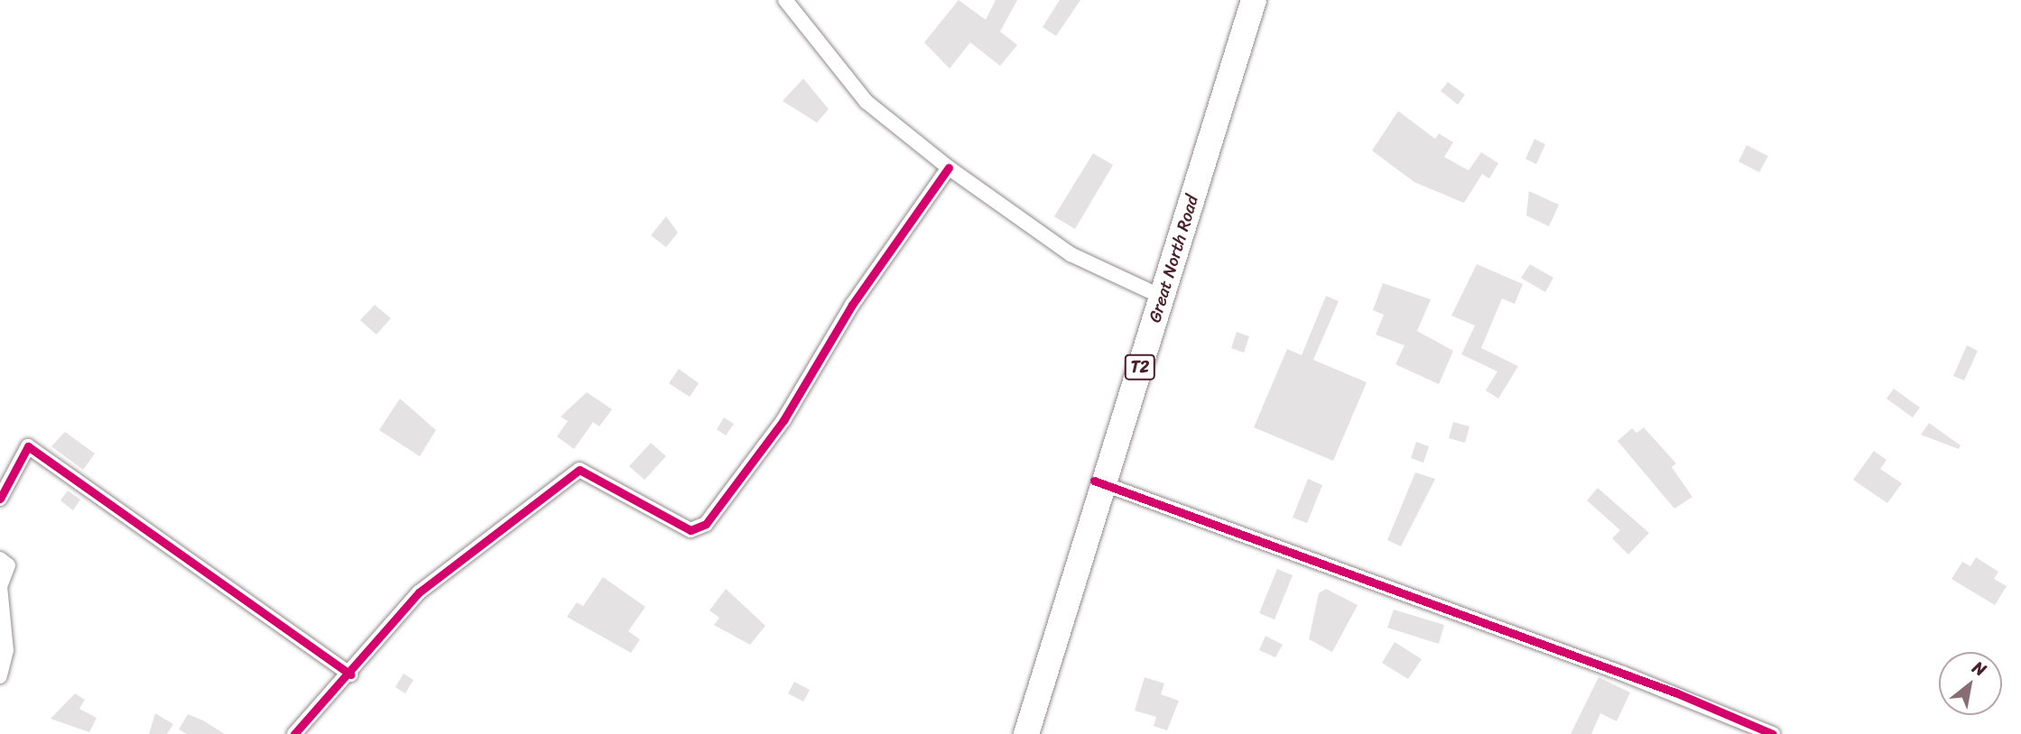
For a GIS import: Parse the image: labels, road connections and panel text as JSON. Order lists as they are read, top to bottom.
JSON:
{
  "streets": {
    "highway": ["Great North Road", "T2"]
  },
  "north": "top right"
}
